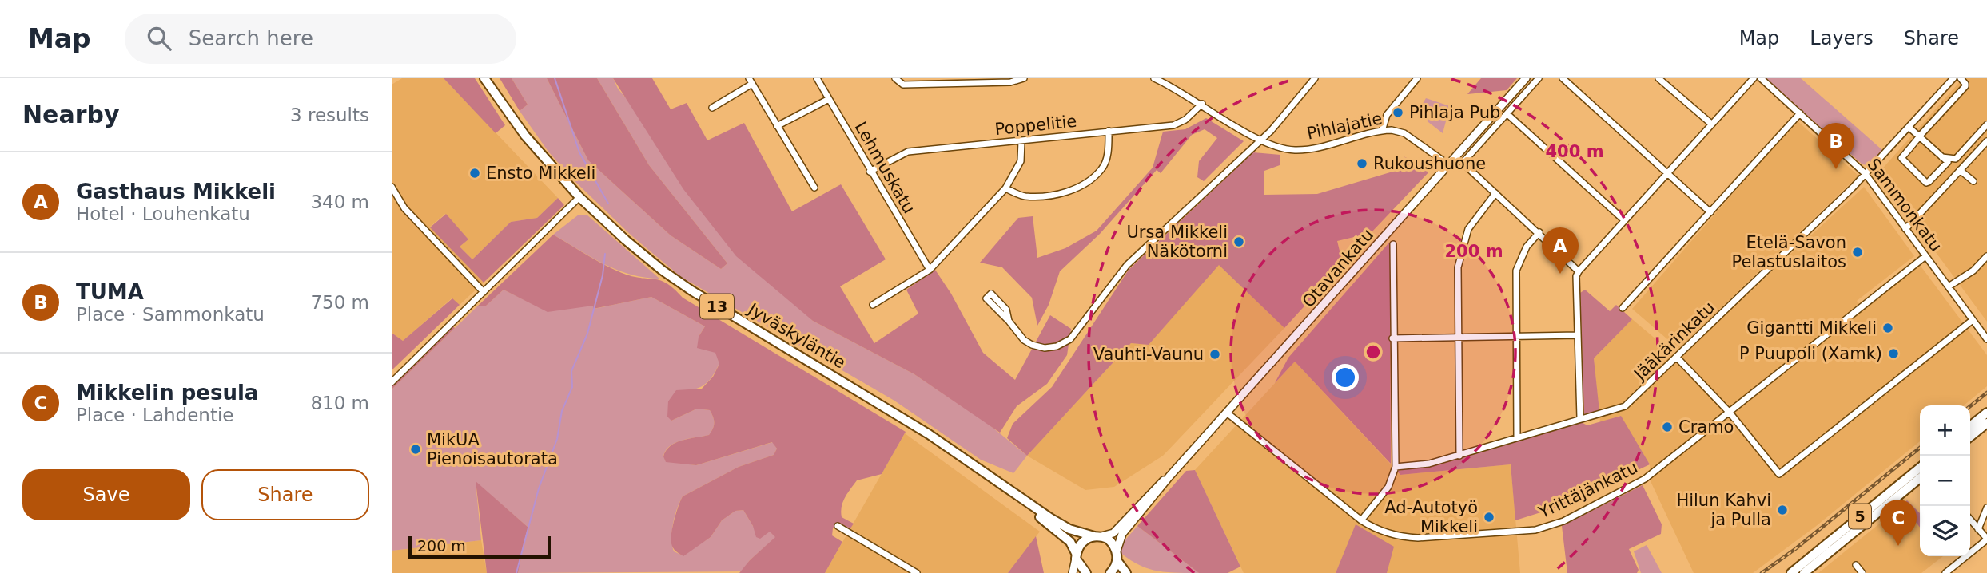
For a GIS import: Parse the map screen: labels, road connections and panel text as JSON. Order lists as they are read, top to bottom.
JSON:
{
  "streets": {
    "highway": ["13", "Jyväskyläntie", "5"],
    "main road": ["Otavankatu"],
    "street": [
      "Poppelitie",
      "Pihlajatie",
      "Lehmuskatu",
      "Sammonkatu",
      "Jääkärinkatu",
      "Yrittäjänkatu"
    ]
  },
  "crossings": [
    ["Poppelitie", "Pihlajatie"],
    ["Poppelitie", "Lehmuskatu"],
    ["Pihlajatie", "Otavankatu"],
    ["Sammonkatu", "Jääkärinkatu"],
    ["Sammonkatu", "Yrittäjänkatu"],
    ["Otavankatu", "13"],
    ["Otavankatu", "Jyväskyläntie"],
    ["Otavankatu", "Yrittäjänkatu"],
    ["13", "Jyväskyläntie"]
  ],
  "places": [
    "Pihlaja Pub",
    "Rukoushuone",
    "Ensto Mikkeli",
    "Ursa Mikkeli Näkötorni",
    "Etelä-Savon Pelastuslaitos",
    "Gigantti Mikkeli",
    "P Puupoli (Xamk)",
    "Vauhti-Vaunu",
    "Cramo",
    "MikUA Pienoisautorata",
    "Hilun Kahvi ja Pulla",
    "Ad-Autotyö Mikkeli"
  ],
  "scale_bar": "200 m",
  "page": {
    "header": "Map",
    "search": "Search here",
    "nav": ["Map", "Layers", "Share"],
    "heading": ["Nearby", "3 results"],
    "pins": ["B", "A", "C"],
    "list": [
      {
        "mark": "A",
        "name": "Gasthaus Mikkeli",
        "note": "Hotel · Louhenkatu",
        "value": "340 m"
      },
      {
        "mark": "B",
        "name": "TUMA",
        "note": "Place · Sammonkatu",
        "value": "750 m"
      },
      {
        "mark": "C",
        "name": "Mikkelin pesula",
        "note": "Place · Lahdentie",
        "value": "810 m"
      }
    ],
    "map_buttons": ["+", "−"],
    "buttons": ["Save", "Share"],
    "scale": "200 m"
  },
  "rings": ["400 m", "200 m"]
}
